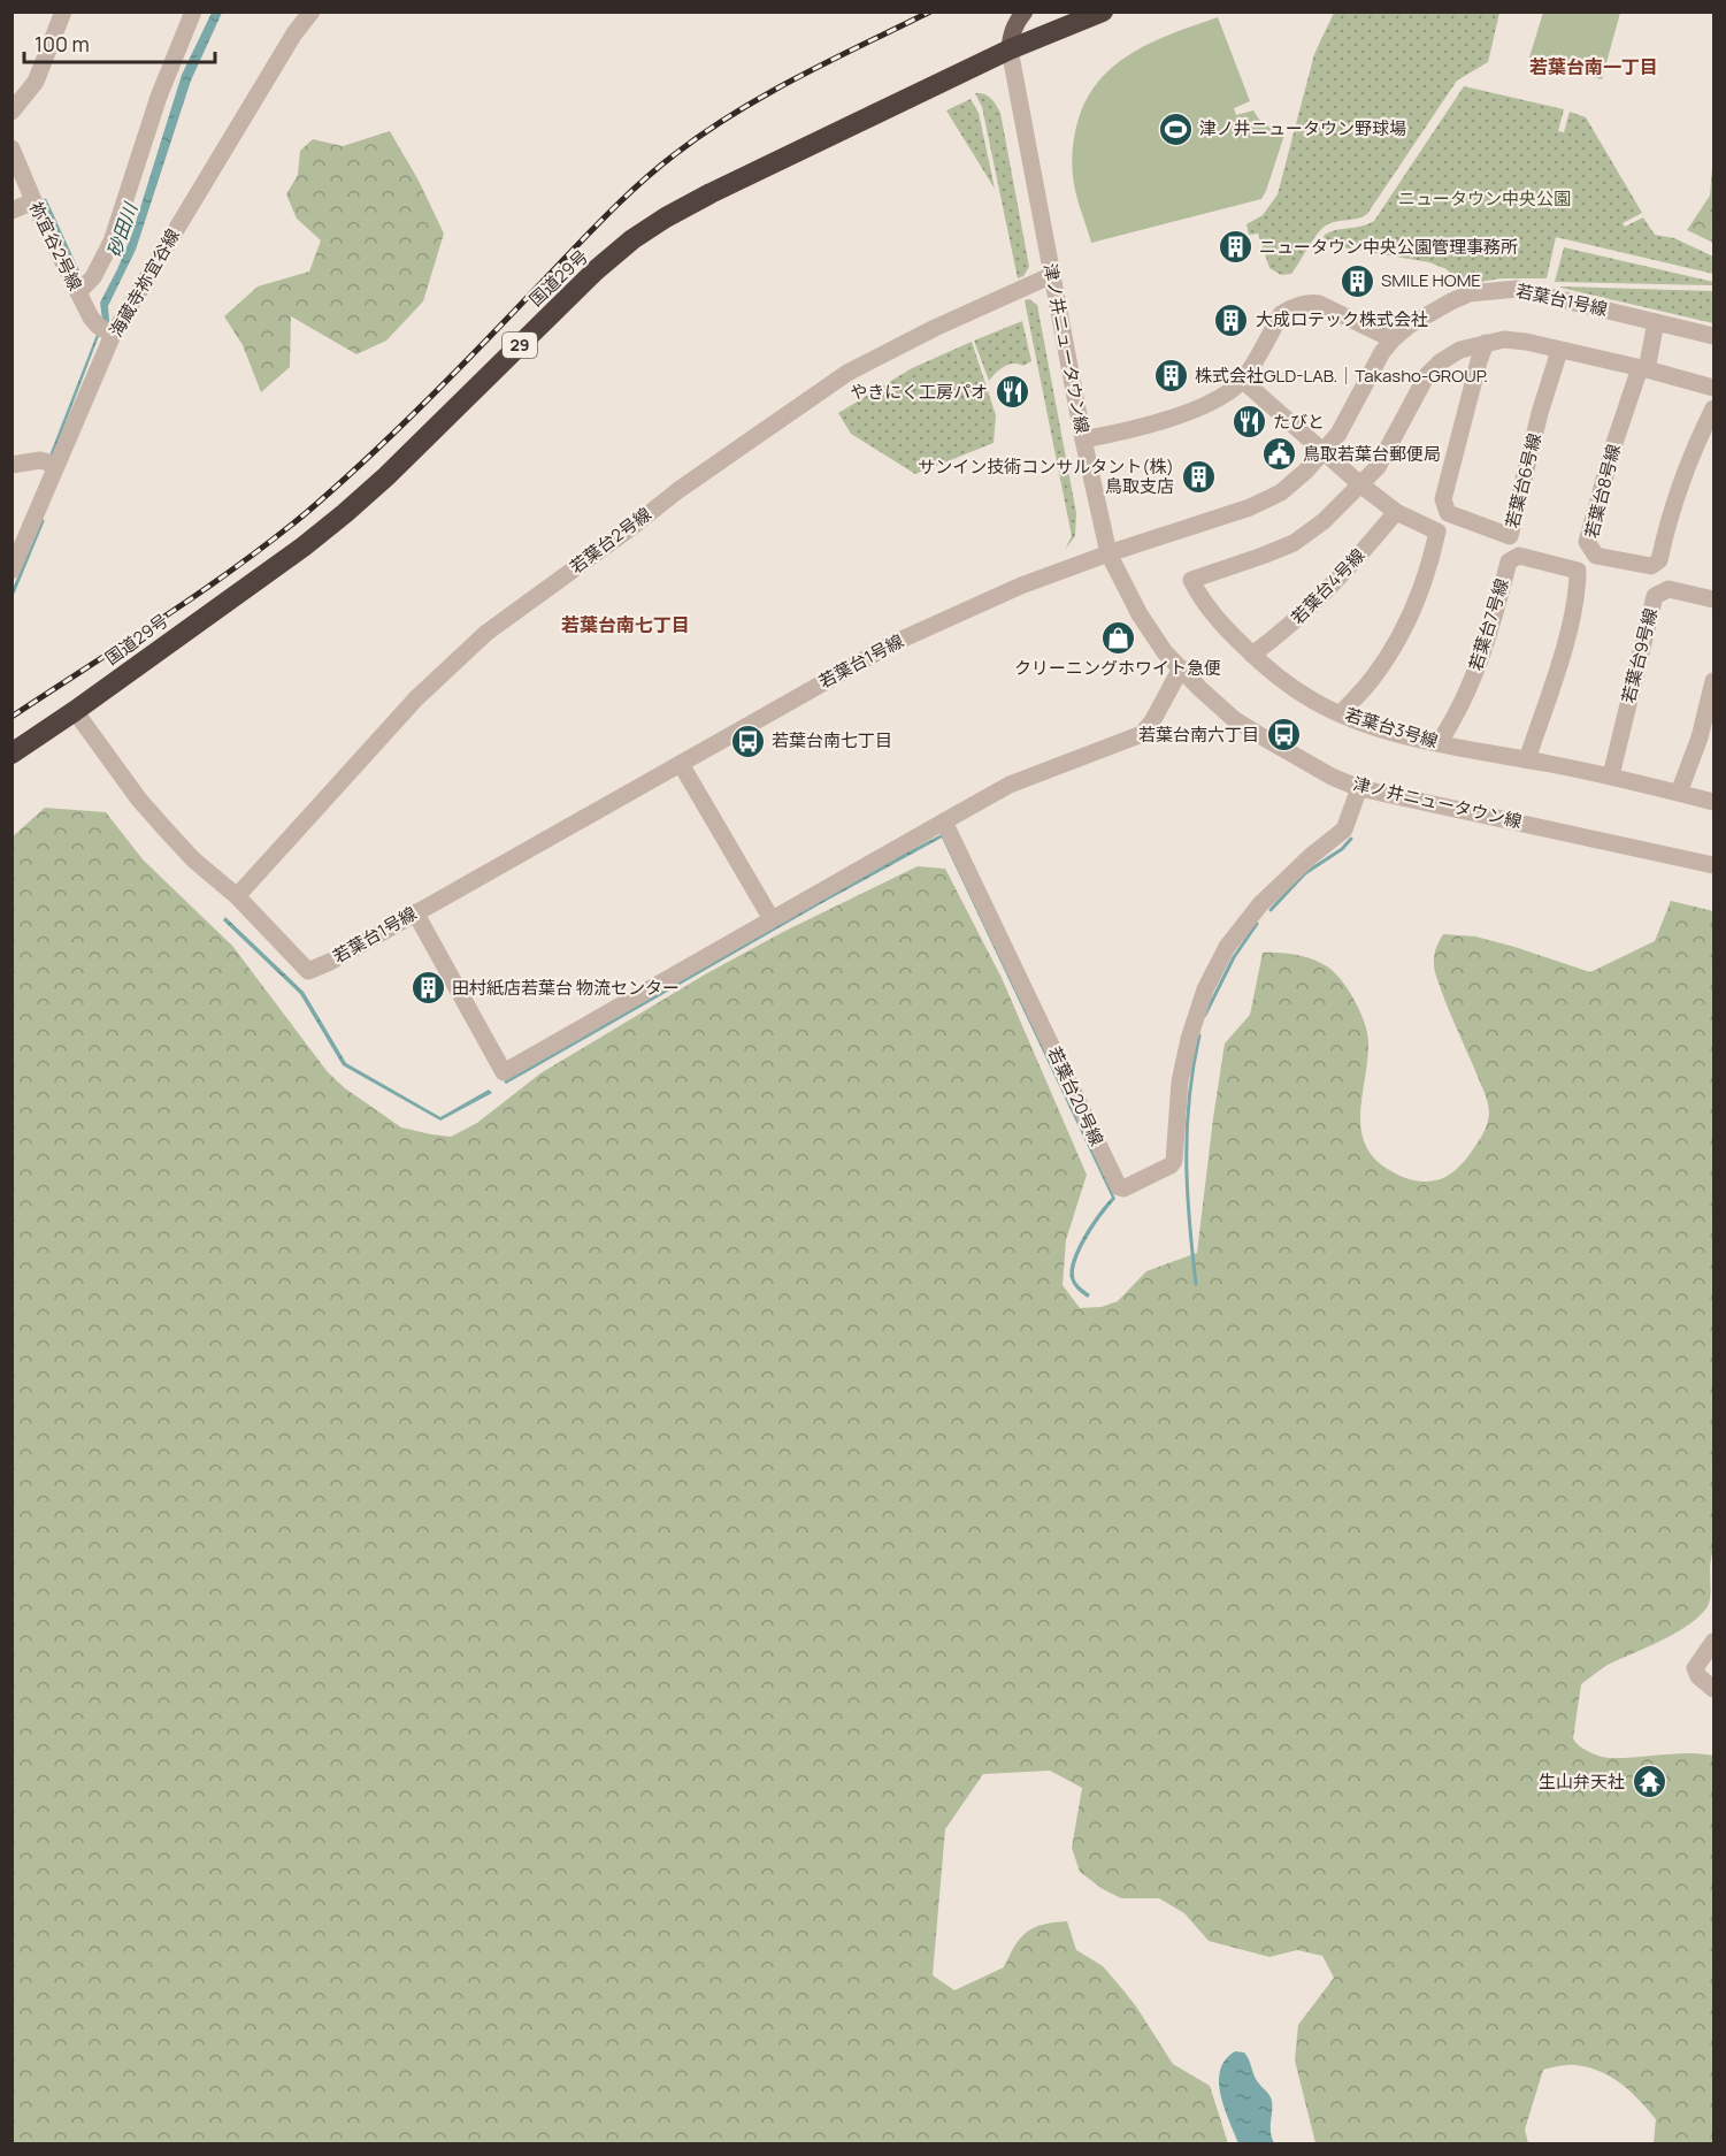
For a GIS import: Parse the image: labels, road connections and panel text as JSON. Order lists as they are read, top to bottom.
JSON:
{
  "streets": {
    "highway": ["国道29号", "29"],
    "street": [
      "祢宜谷2号線",
      "海蔵寺祢宜谷線",
      "若葉台1号線",
      "津ノ井ニュータウン線",
      "若葉台6号線",
      "若葉台8号線",
      "若葉台2号線",
      "若葉台4号線",
      "若葉台7号線",
      "若葉台9号線",
      "若葉台3号線",
      "若葉台20号線"
    ]
  },
  "crossings": [
    ["祢宜谷2号線", "海蔵寺祢宜谷線"],
    ["国道29号", "若葉台1号線"],
    ["国道29号", "津ノ井ニュータウン線"],
    ["若葉台1号線", "津ノ井ニュータウン線"],
    ["若葉台1号線", "若葉台2号線"],
    ["津ノ井ニュータウン線", "若葉台2号線"],
    ["津ノ井ニュータウン線", "若葉台20号線"],
    ["若葉台6号線", "若葉台3号線"],
    ["若葉台8号線", "若葉台3号線"],
    ["若葉台4号線", "若葉台3号線"],
    ["若葉台7号線", "若葉台3号線"],
    ["若葉台9号線", "若葉台3号線"]
  ],
  "districts": ["若葉台南一丁目", "若葉台南七丁目"],
  "water": ["砂田川"],
  "parks": ["ニュータウン中央公園"],
  "places": {
    "sports": ["津ノ井ニュータウン野球場"],
    "building": [
      "ニュータウン中央公園管理事務所",
      "SMILE HOME",
      "大成ロテック株式会社",
      "株式会社GLD-LAB.｜Takasho-GROUP.",
      "サンイン技術コンサルタント(株) 鳥取支店",
      "田村紙店若葉台 物流センター"
    ],
    "restaurant": ["やきにく工房パオ", "たびと"],
    "public building": ["鳥取若葉台郵便局"],
    "shop": ["クリーニングホワイト急便"],
    "bus stop": ["若葉台南六丁目", "若葉台南七丁目"],
    "temple": ["生山弁天社"]
  },
  "scale_bar": "100 m"
}
